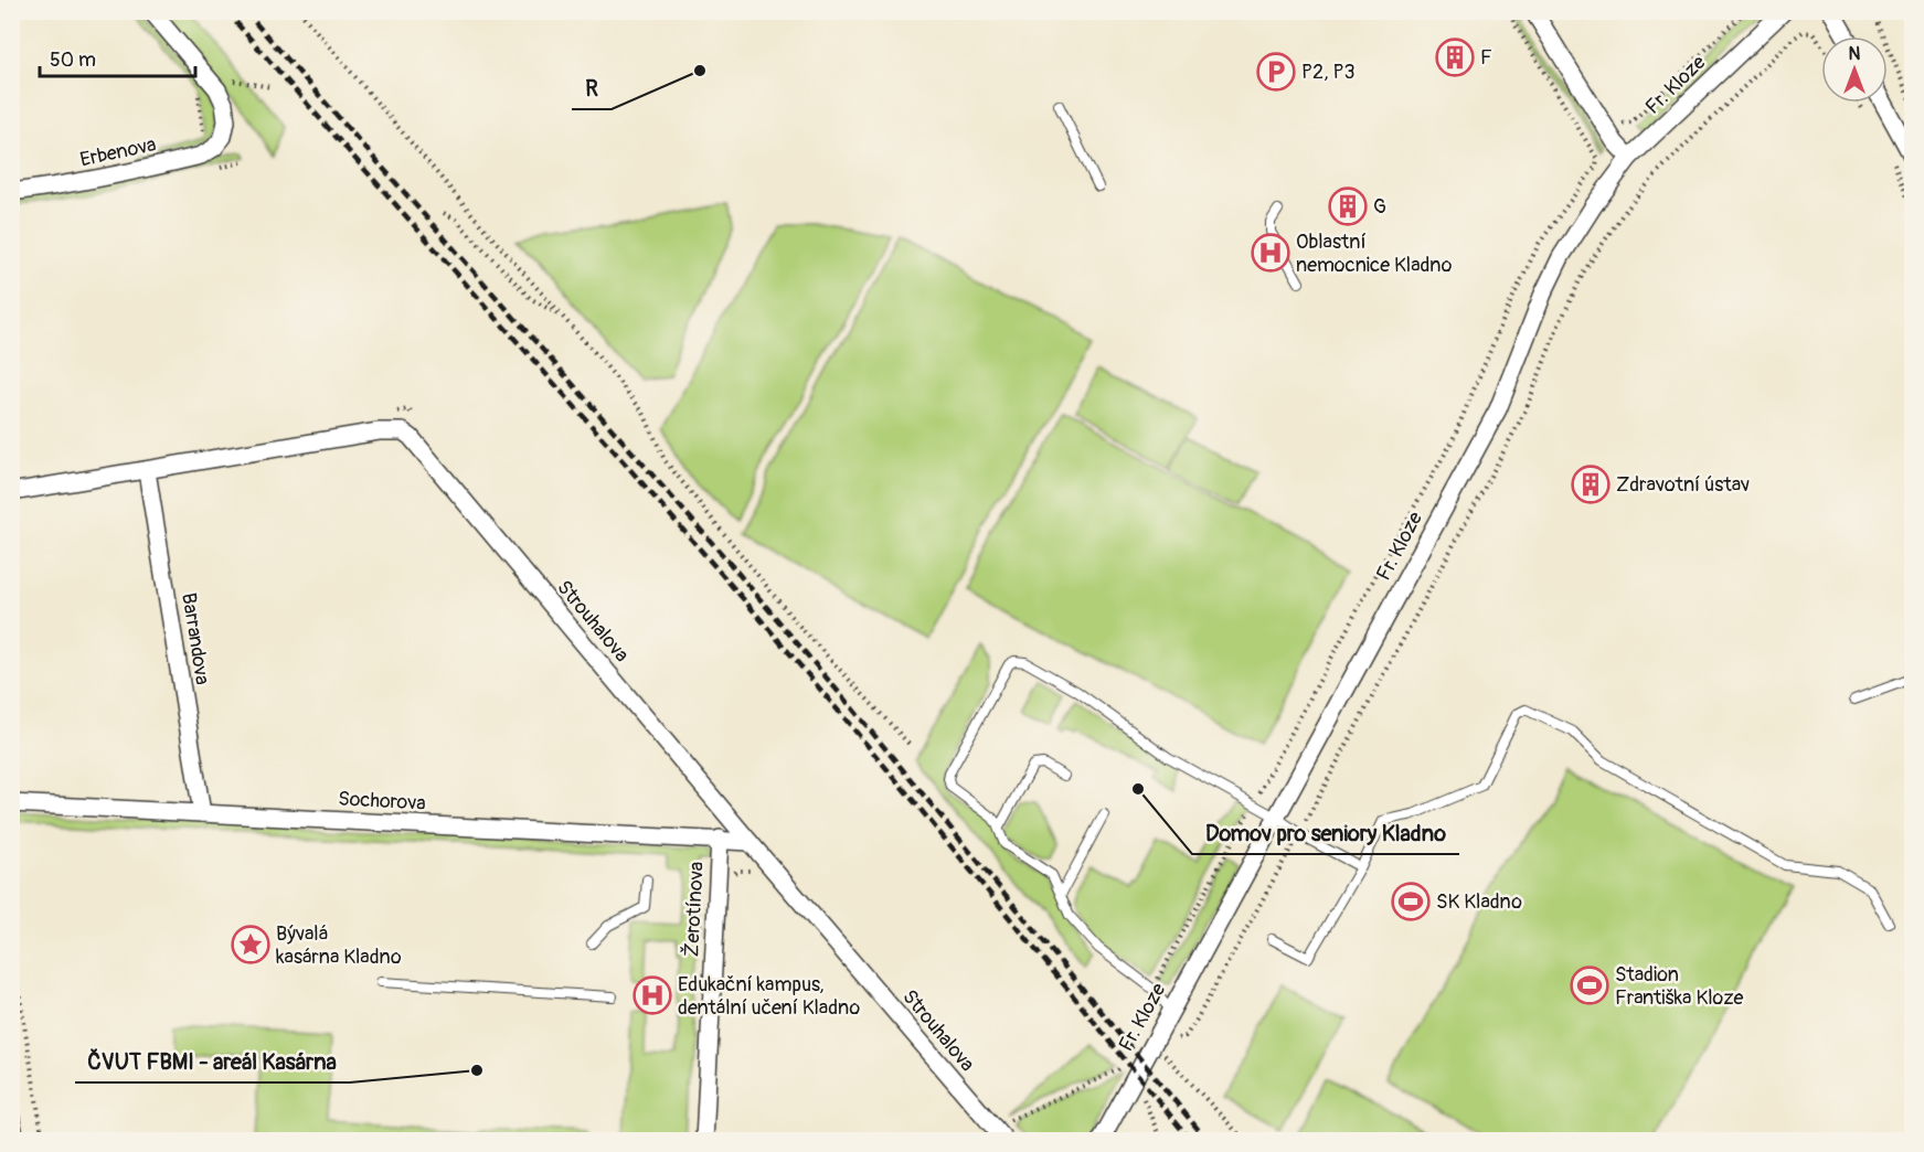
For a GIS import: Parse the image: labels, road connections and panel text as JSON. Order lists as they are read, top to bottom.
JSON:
{
  "streets": {
    "street": [
      "Fr. Kloze",
      "Erbenova",
      "Strouhalova",
      "Barrandova",
      "Sochorova",
      "Žerotínova"
    ]
  },
  "crossings": [
    ["Strouhalova", "Barrandova"],
    ["Strouhalova", "Sochorova"],
    ["Barrandova", "Sochorova"],
    ["Sochorova", "Žerotínova"]
  ],
  "places": {
    "building": ["F", "G", "Zdravotní ústav"],
    "other": ["R", "Domov pro seniory Kladno", "ČVUT FBMI - areál Kasárna"],
    "parking": ["P2, P3"],
    "hospital": ["Oblastní nemocnice Kladno", "Edukační kampus, dentální učení Kladno"],
    "sports": ["SK Kladno", "Stadion Františka Kloze"],
    "place": ["Bývalá kasárna Kladno"]
  },
  "scale_bar": "50 m",
  "north": "top"
}
